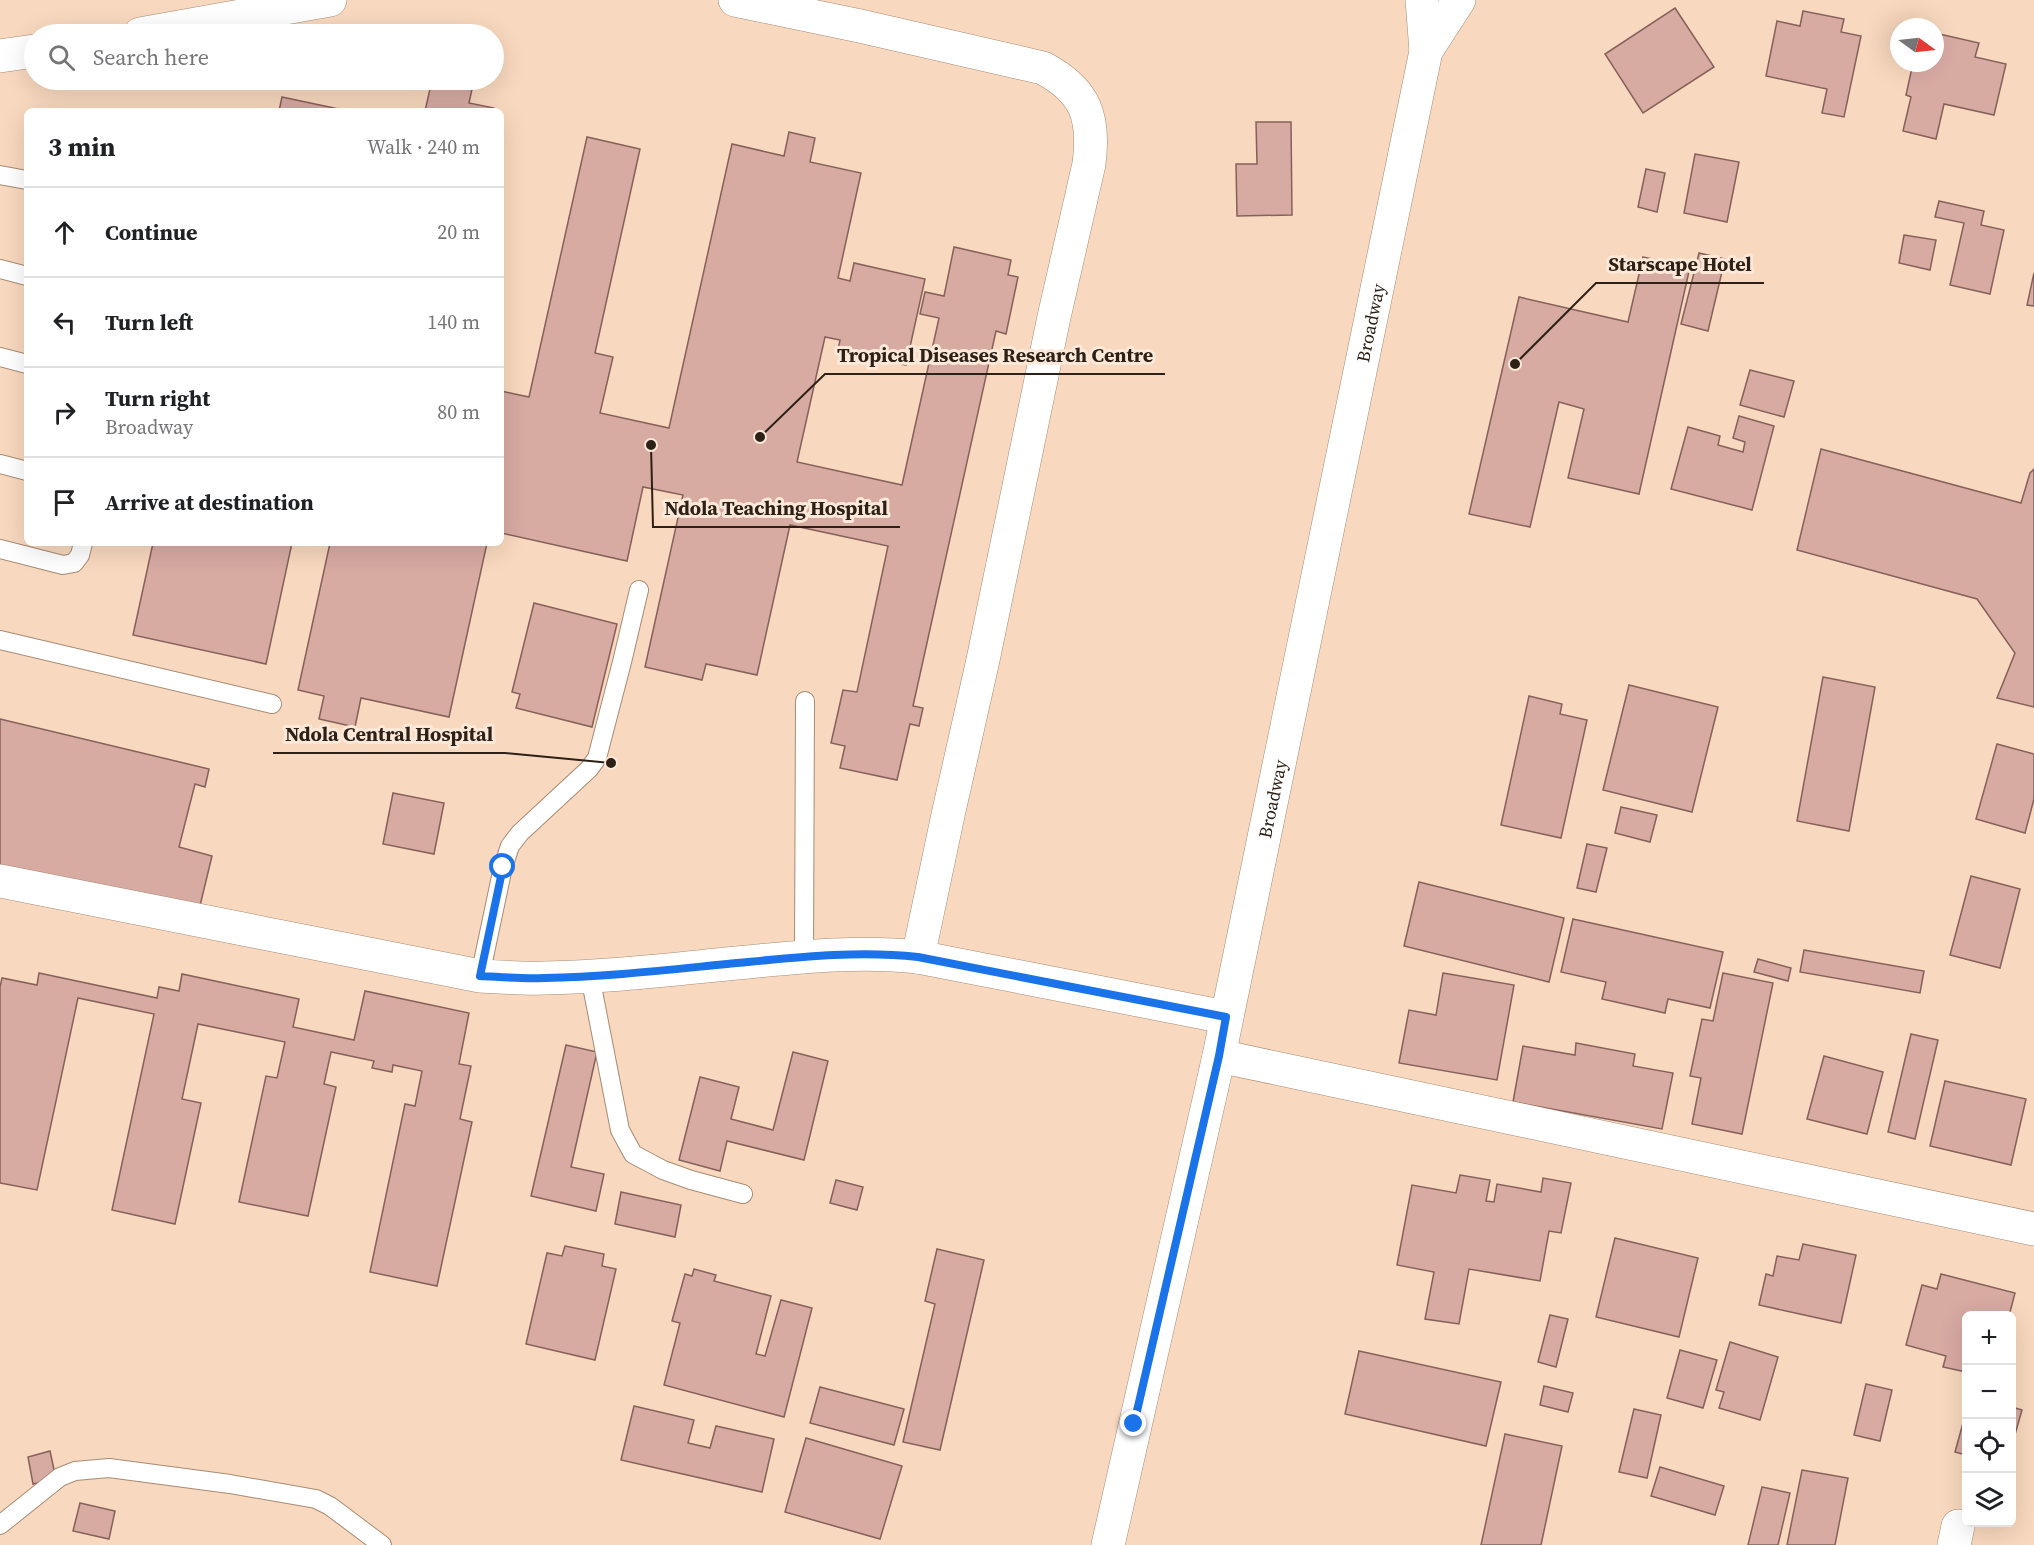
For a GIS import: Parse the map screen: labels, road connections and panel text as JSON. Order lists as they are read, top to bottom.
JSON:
{
  "streets": {
    "street": ["Broadway"]
  },
  "places": [
    "Starscape Hotel",
    "Tropical Diseases Research Centre",
    "Ndola Teaching Hospital",
    "Ndola Central Hospital"
  ],
  "north": "right",
  "page": {
    "search": "Search here",
    "heading": ["3 min", "Walk · 240 m"],
    "list": [
      ["Continue", "20 m"],
      ["Turn left", "140 m"],
      ["Turn right", "Broadway", "80 m"],
      "Arrive at destination"
    ],
    "map_buttons": ["+", "−"]
  }
}
